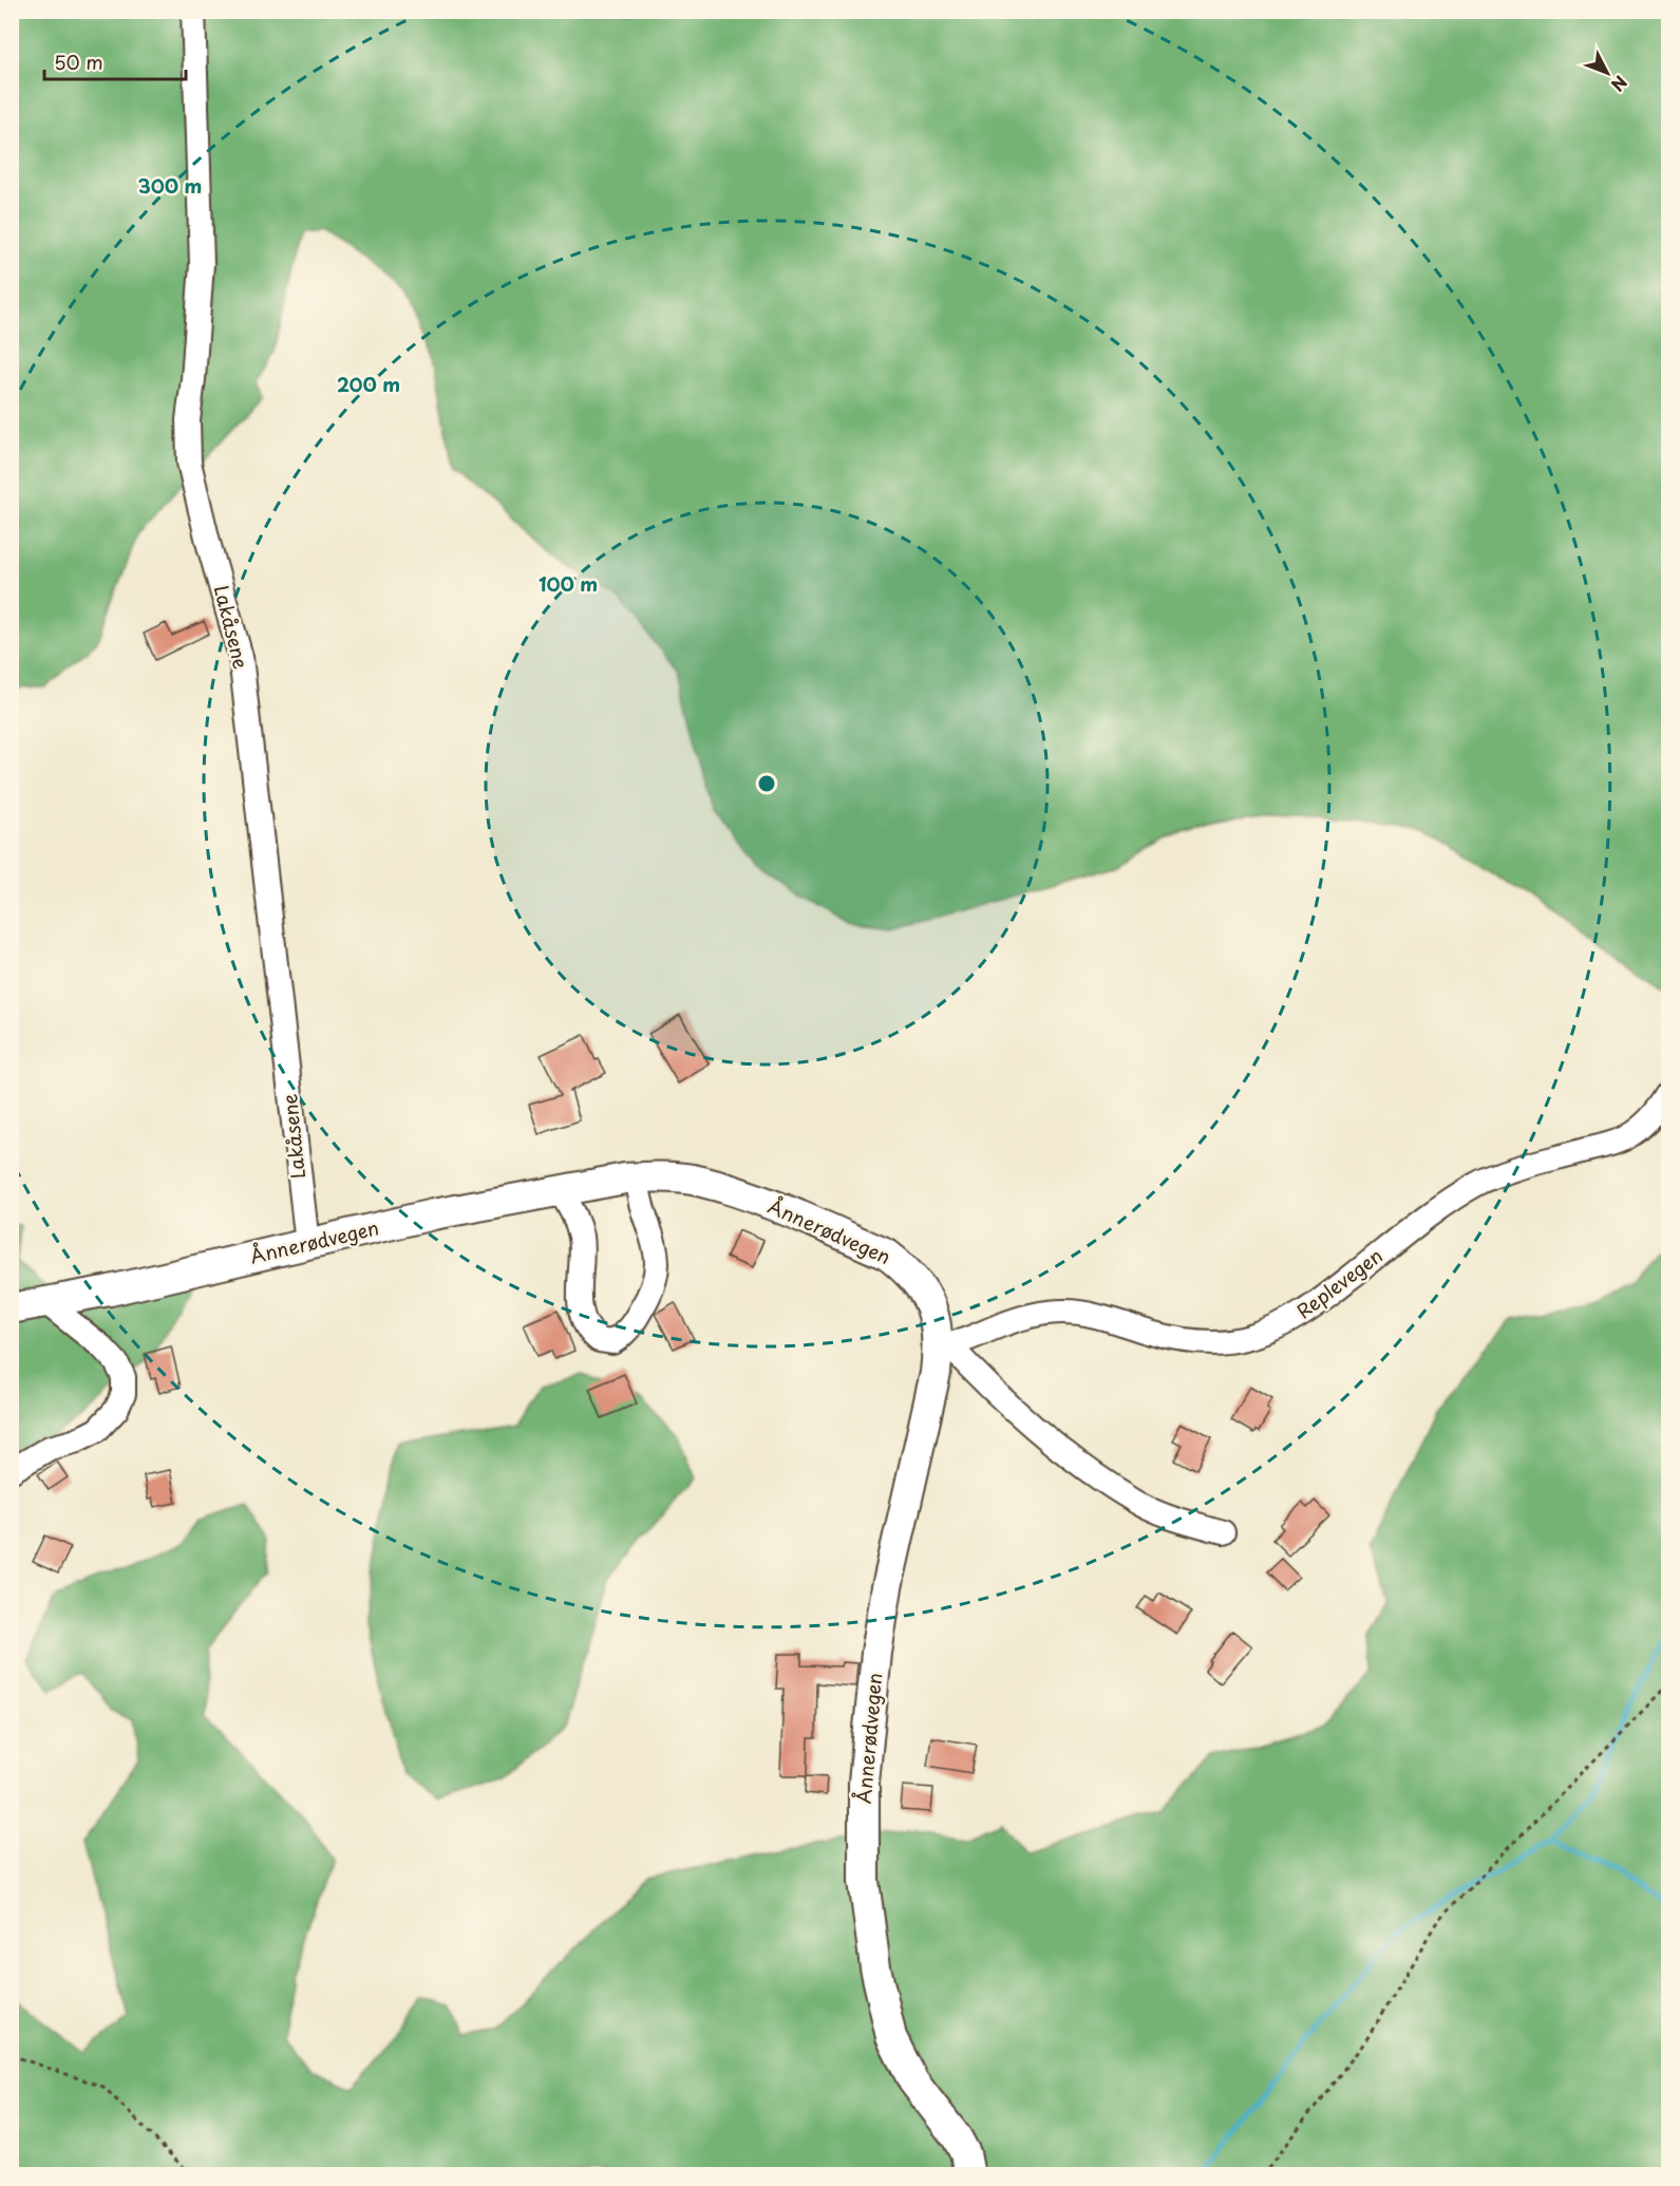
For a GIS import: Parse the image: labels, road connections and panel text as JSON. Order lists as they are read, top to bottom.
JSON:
{
  "streets": {
    "main road": ["Ånnerødvegen"],
    "street": ["Lakåsene", "Replevegen"]
  },
  "crossings": [
    ["Lakåsene", "Ånnerødvegen"],
    ["Ånnerødvegen", "Replevegen"]
  ],
  "scale_bar": "50 m",
  "north": "bottom right",
  "rings": ["300 m", "200 m", "100 m"]
}
